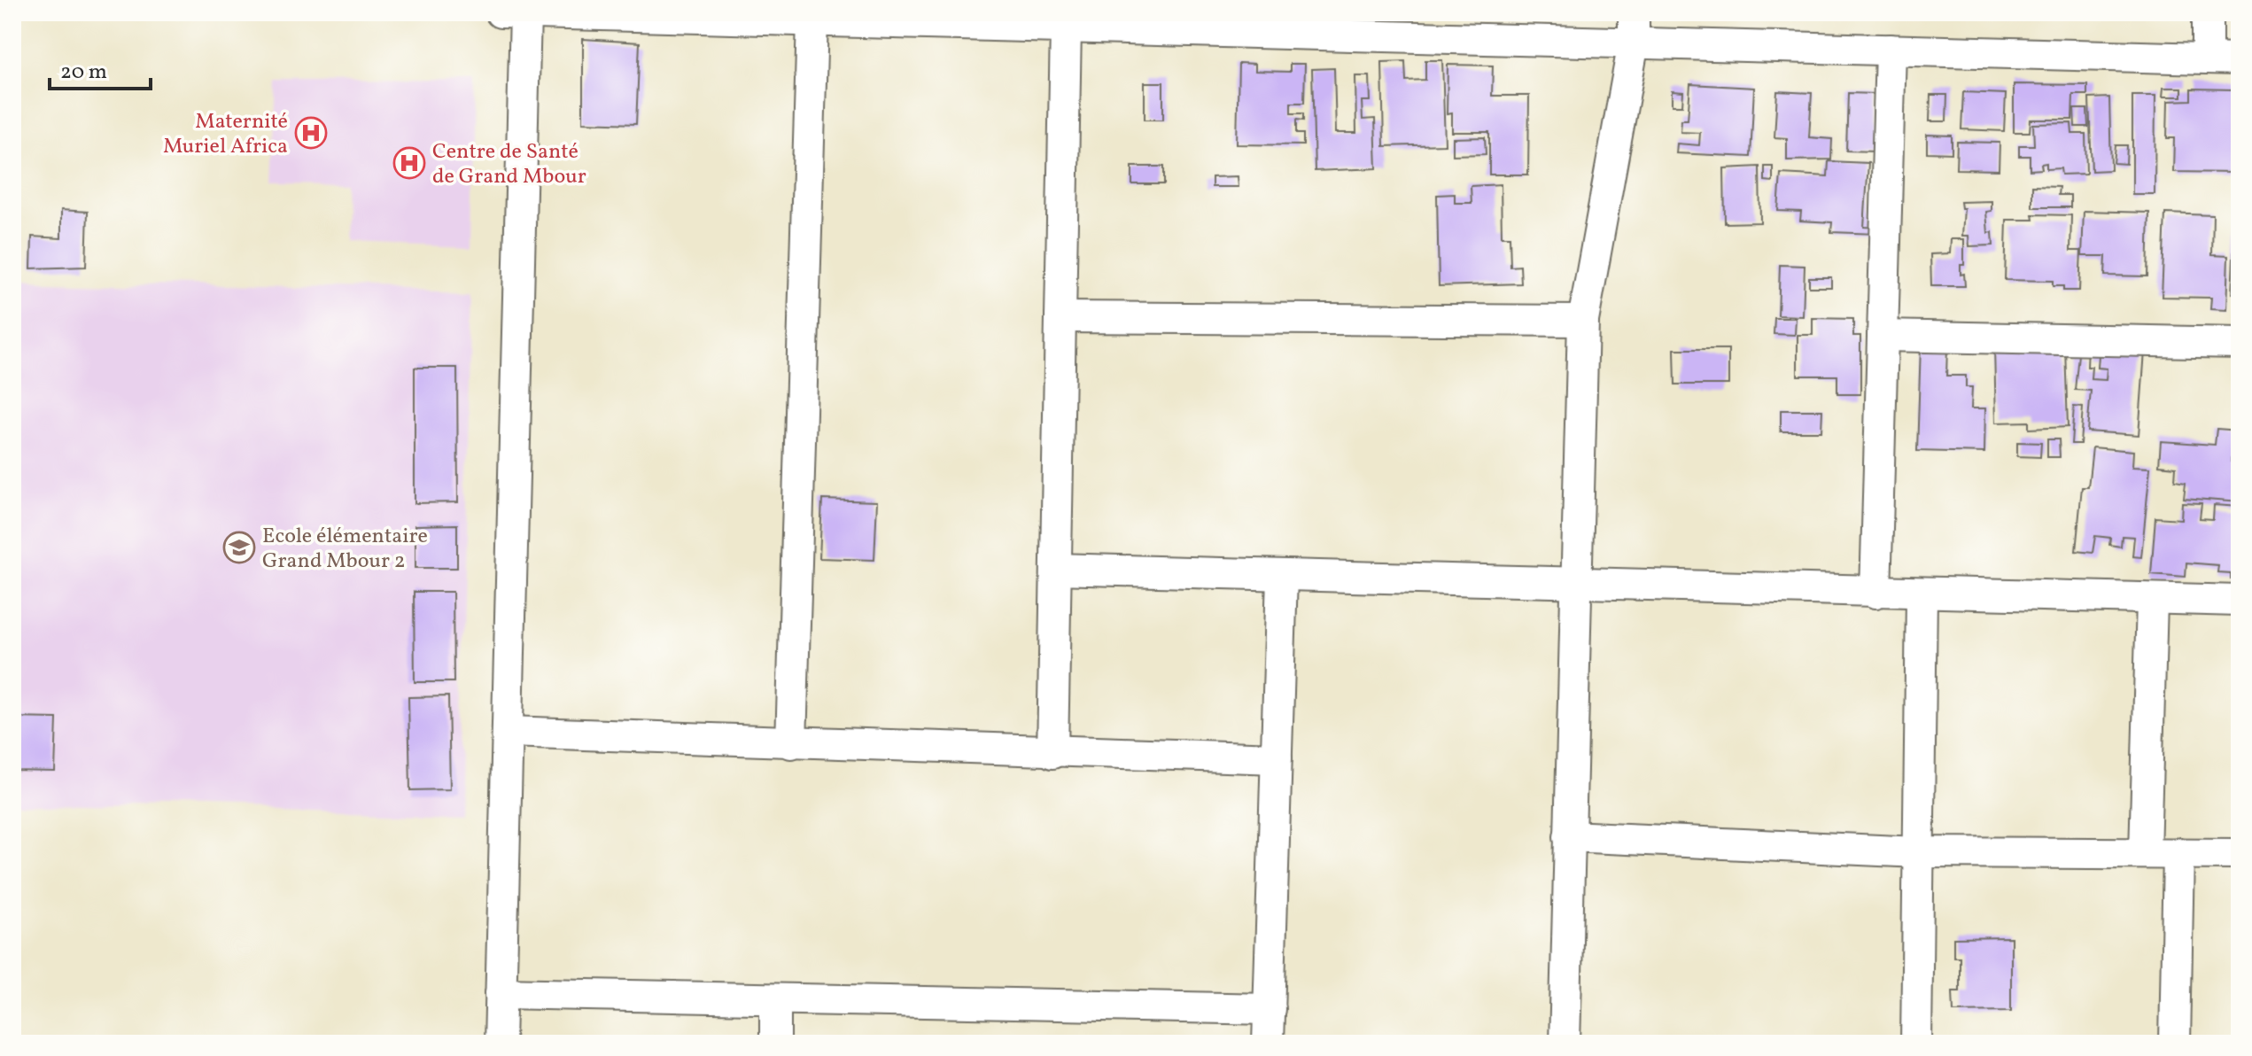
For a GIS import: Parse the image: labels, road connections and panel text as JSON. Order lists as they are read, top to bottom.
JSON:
{
  "places": {
    "hospital": ["Maternité Muriel Africa", "Centre de Santé de Grand Mbour"],
    "school or university": ["Ecole élémentaire Grand Mbour 2"]
  },
  "scale_bar": "20 m"
}
